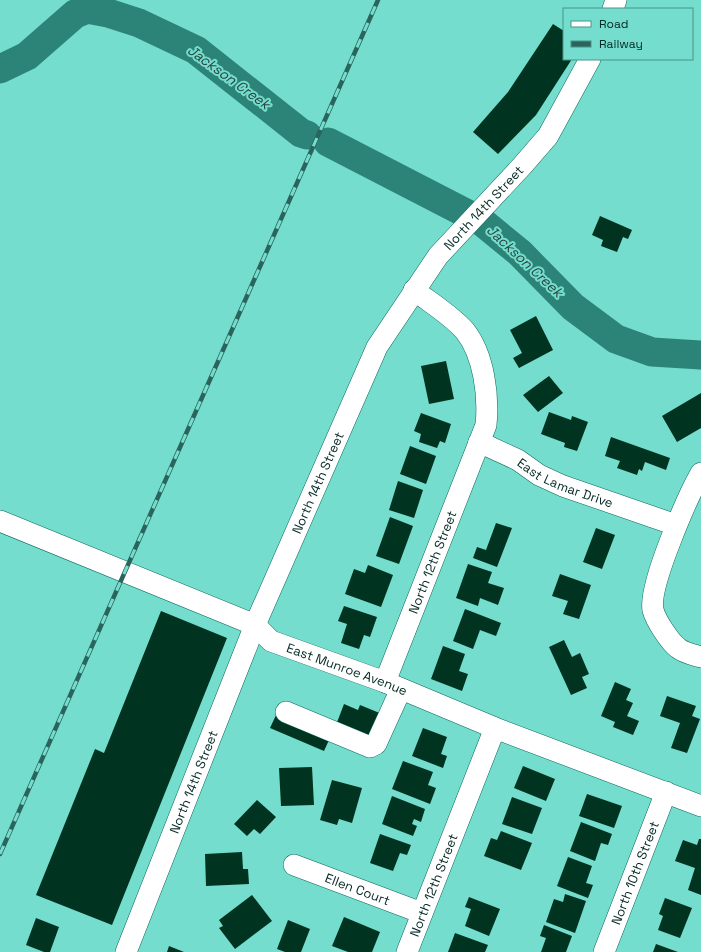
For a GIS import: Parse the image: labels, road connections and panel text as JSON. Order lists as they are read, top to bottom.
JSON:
{
  "streets": {
    "street": [
      "North 14th Street",
      "East Lamar Drive",
      "North 12th Street",
      "East Munroe Avenue",
      "North 10th Street",
      "Ellen Court"
    ]
  },
  "crossings": [
    ["North 14th Street", "East Munroe Avenue"],
    ["East Lamar Drive", "North 12th Street"],
    ["North 12th Street", "East Munroe Avenue"],
    ["North 12th Street", "Ellen Court"],
    ["East Munroe Avenue", "North 10th Street"]
  ],
  "water": ["Jackson Creek"],
  "legend": ["Road", "Railway"]
}
